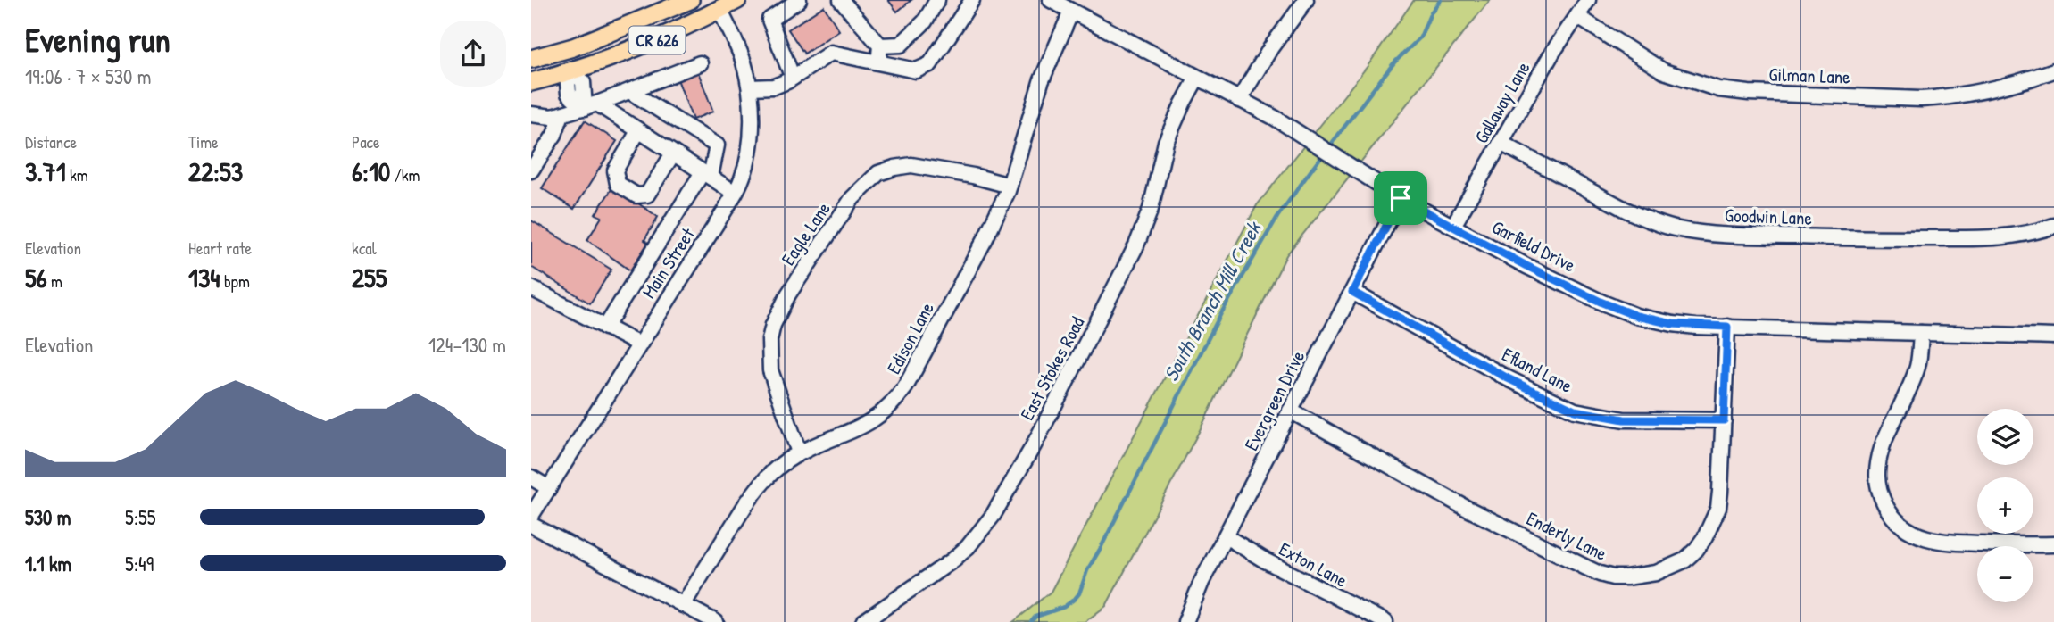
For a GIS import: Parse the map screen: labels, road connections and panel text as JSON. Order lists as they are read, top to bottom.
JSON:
{
  "streets": {
    "main road": ["CR 626"],
    "street": [
      "Gilman Lane",
      "Gallaway Lane",
      "Goodwin Lane",
      "Eagle Lane",
      "Garfield Drive",
      "Main Street",
      "Edison Lane",
      "East Stokes Road",
      "Efland Lane",
      "Evergreen Drive",
      "Enderly Lane",
      "Exton Lane"
    ]
  },
  "crossings": [
    ["CR 626", "Main Street"],
    ["Gilman Lane", "Gallaway Lane"],
    ["Gallaway Lane", "Goodwin Lane"],
    ["Gallaway Lane", "Garfield Drive"],
    ["Eagle Lane", "Edison Lane"],
    ["Garfield Drive", "Edison Lane"],
    ["Garfield Drive", "East Stokes Road"],
    ["Garfield Drive", "Evergreen Drive"],
    ["Garfield Drive", "Enderly Lane"],
    ["Efland Lane", "Evergreen Drive"],
    ["Efland Lane", "Enderly Lane"],
    ["Evergreen Drive", "Enderly Lane"],
    ["Evergreen Drive", "Exton Lane"]
  ],
  "water": ["South Branch Mill Creek"],
  "page": {
    "heading": ["Evening run", "19:06 · 7 × 530 m"],
    "stats": [
      ["Distance", "3.71 km"],
      ["Time", "22:53"],
      ["Pace", "6:10 /km"],
      ["Elevation", "56 m"],
      ["Heart rate", "134 bpm"],
      ["kcal", "255"]
    ],
    "chart": ["Elevation", "124–130 m"],
    "map_buttons": ["+", "−"],
    "list": [
      {
        "name": "530 m",
        "note": "5:55"
      },
      {
        "name": "1.1 km",
        "note": "5:49"
      }
    ]
  }
}
